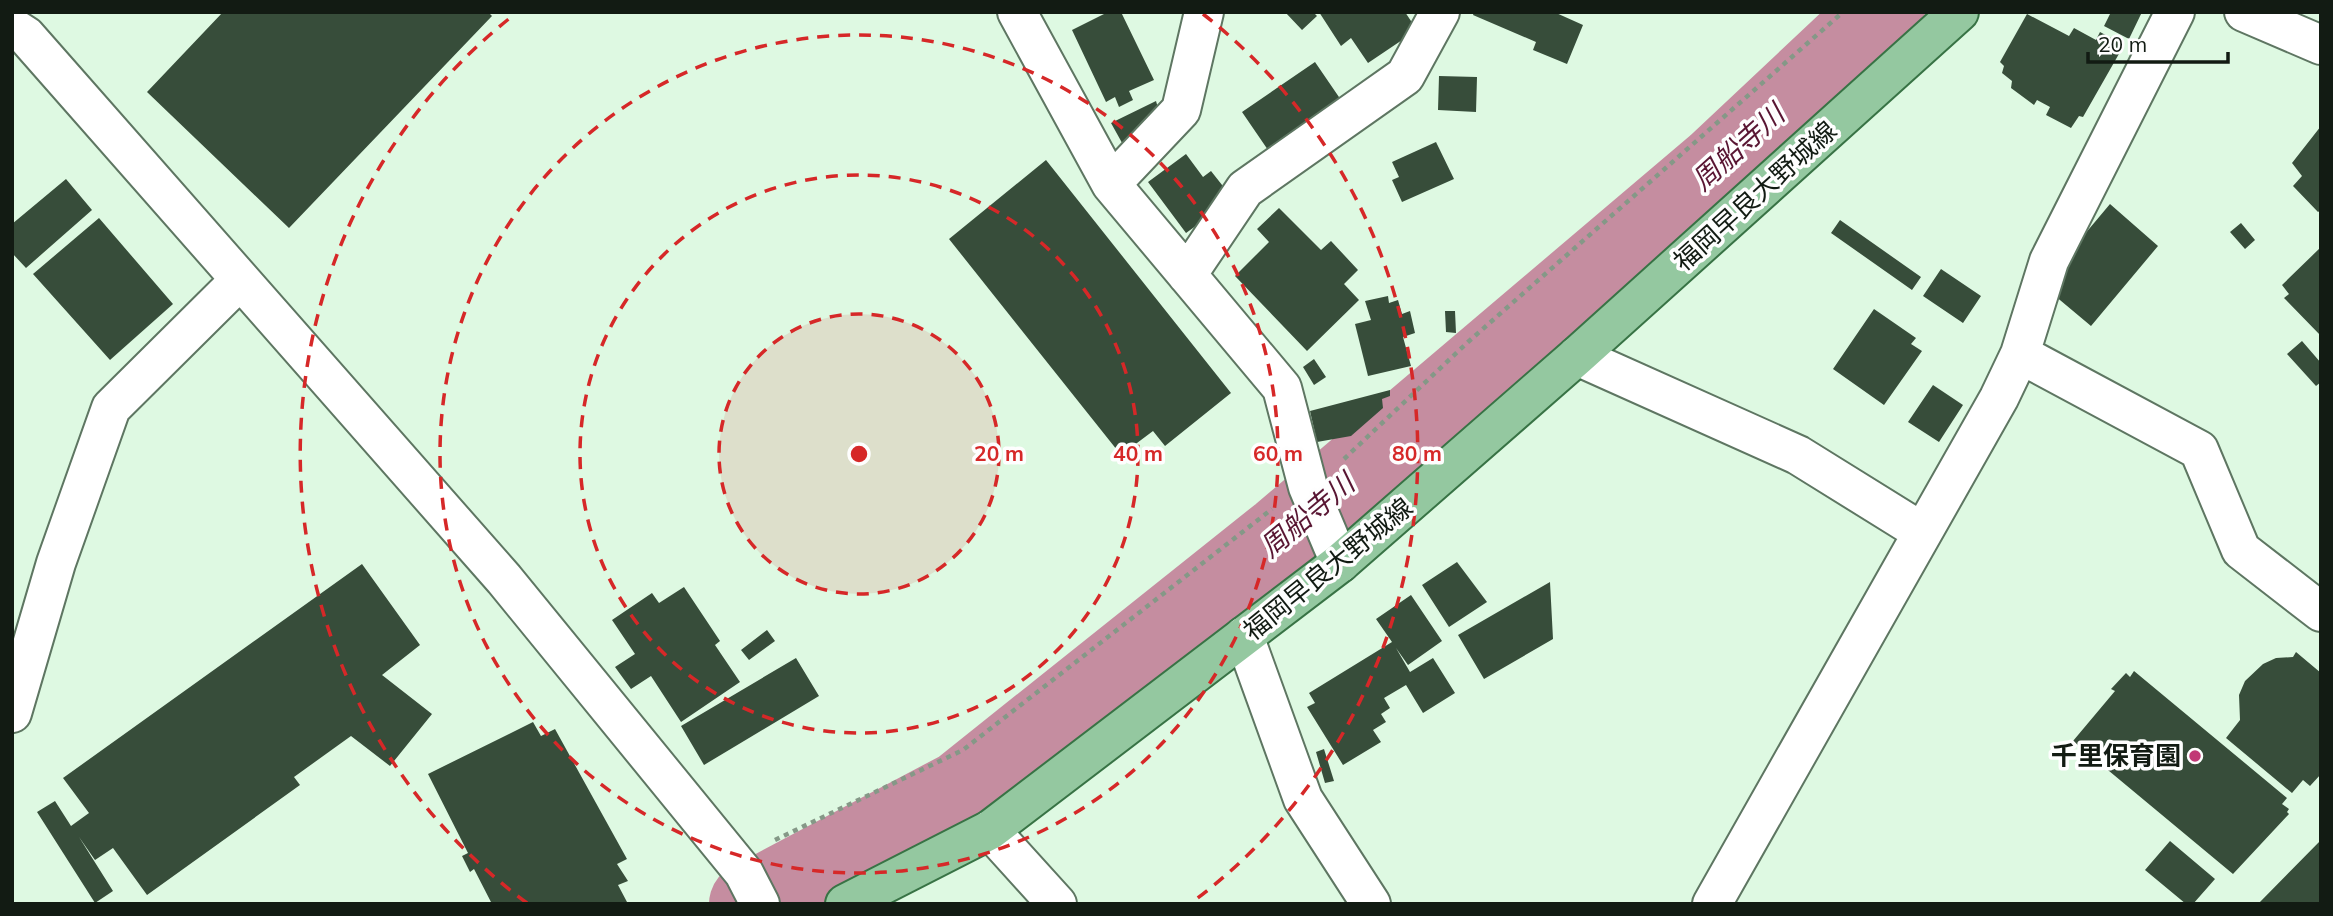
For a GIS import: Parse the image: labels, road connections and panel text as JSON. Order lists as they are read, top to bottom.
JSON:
{
  "streets": {
    "main road": ["福岡早良大野城線"]
  },
  "water": ["周船寺川"],
  "places": ["千里保育園"],
  "scale_bar": "20 m",
  "rings": [
    "20 m",
    "40 m",
    "60 m",
    "80 m"
  ]
}
